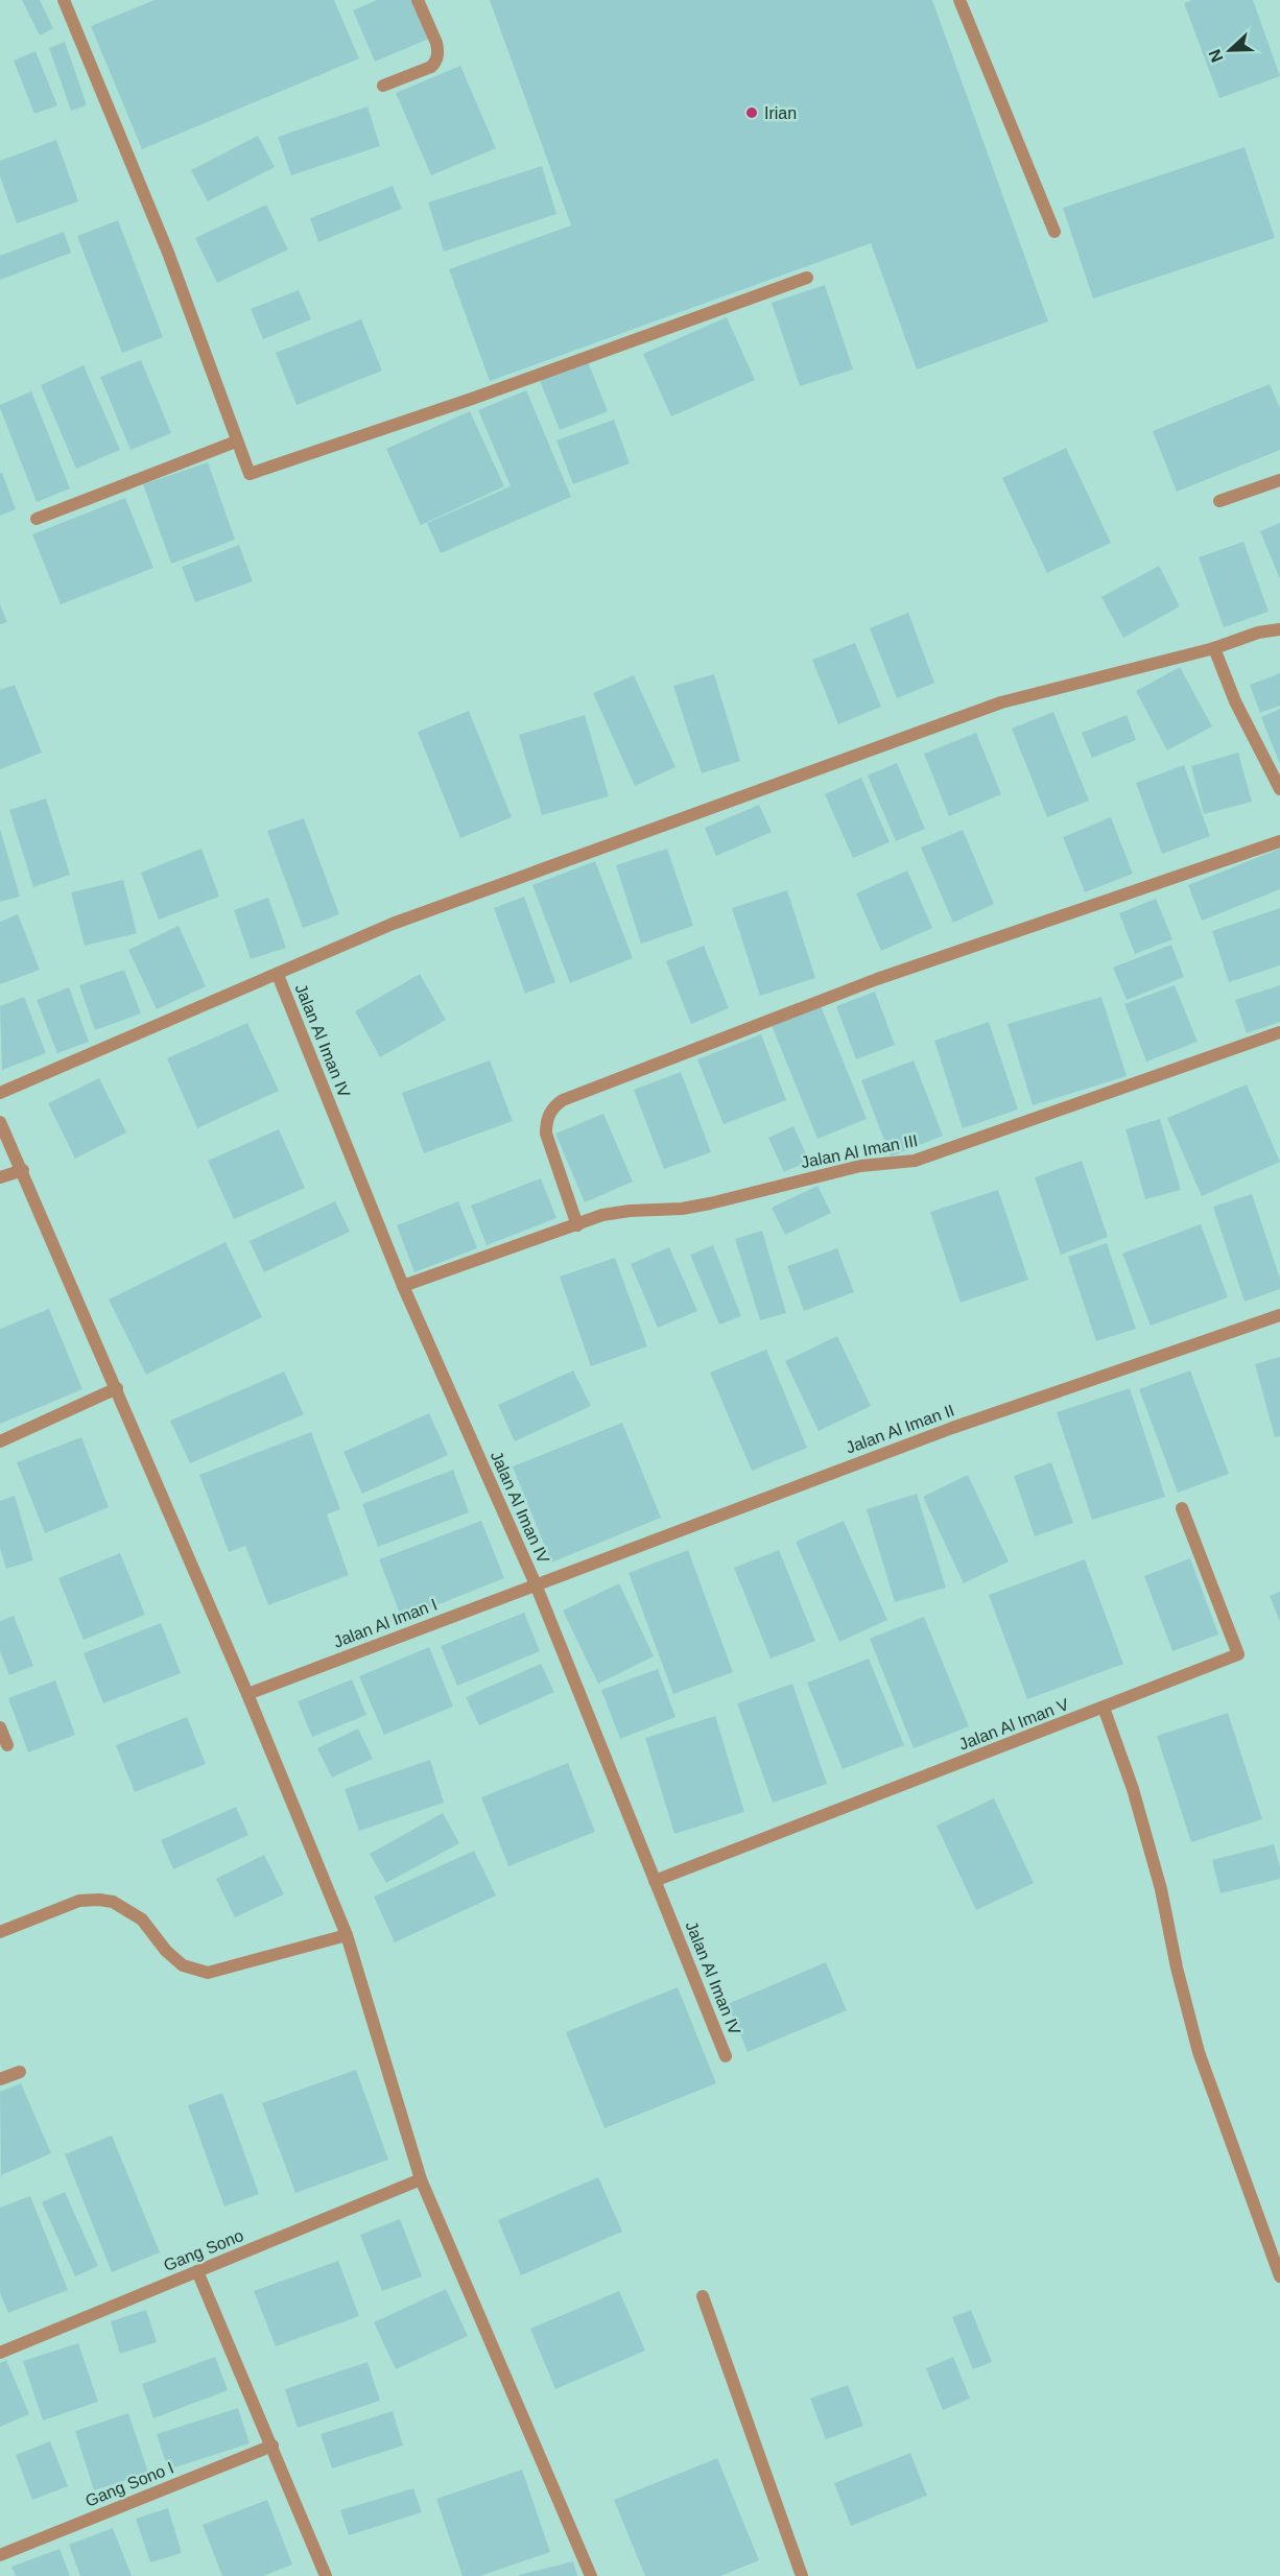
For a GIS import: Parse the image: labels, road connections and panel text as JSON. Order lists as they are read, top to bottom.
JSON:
{
  "streets": {
    "street": [
      "Jalan Al Iman IV",
      "Jalan Al Iman III",
      "Jalan Al Iman II",
      "Jalan Al Iman I",
      "Jalan Al Iman V",
      "Gang Sono",
      "Gang Sono I"
    ]
  },
  "crossings": [
    ["Jalan Al Iman IV", "Jalan Al Iman III"],
    ["Jalan Al Iman IV", "Jalan Al Iman II"],
    ["Jalan Al Iman IV", "Jalan Al Iman I"],
    ["Jalan Al Iman IV", "Jalan Al Iman V"],
    ["Jalan Al Iman II", "Jalan Al Iman I"]
  ],
  "places": ["Irian"],
  "north": "left"
}
